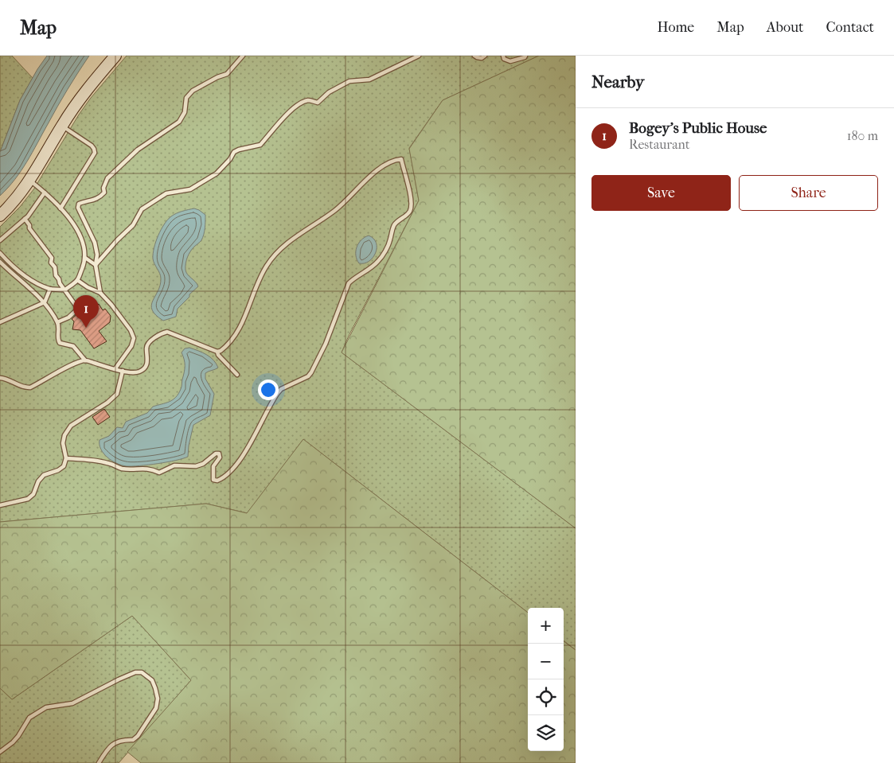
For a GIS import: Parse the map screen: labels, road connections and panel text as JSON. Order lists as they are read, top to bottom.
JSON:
{
  "page": {
    "header": "Map",
    "nav": [
      "Home",
      "Map",
      "About",
      "Contact"
    ],
    "heading": "Nearby",
    "list": [
      {
        "mark": "1",
        "name": "Bogey's Public House",
        "note": "Restaurant",
        "value": "180 m"
      }
    ],
    "buttons": ["Save", "Share"],
    "pins": "1",
    "map_buttons": ["+", "−"]
  }
}
